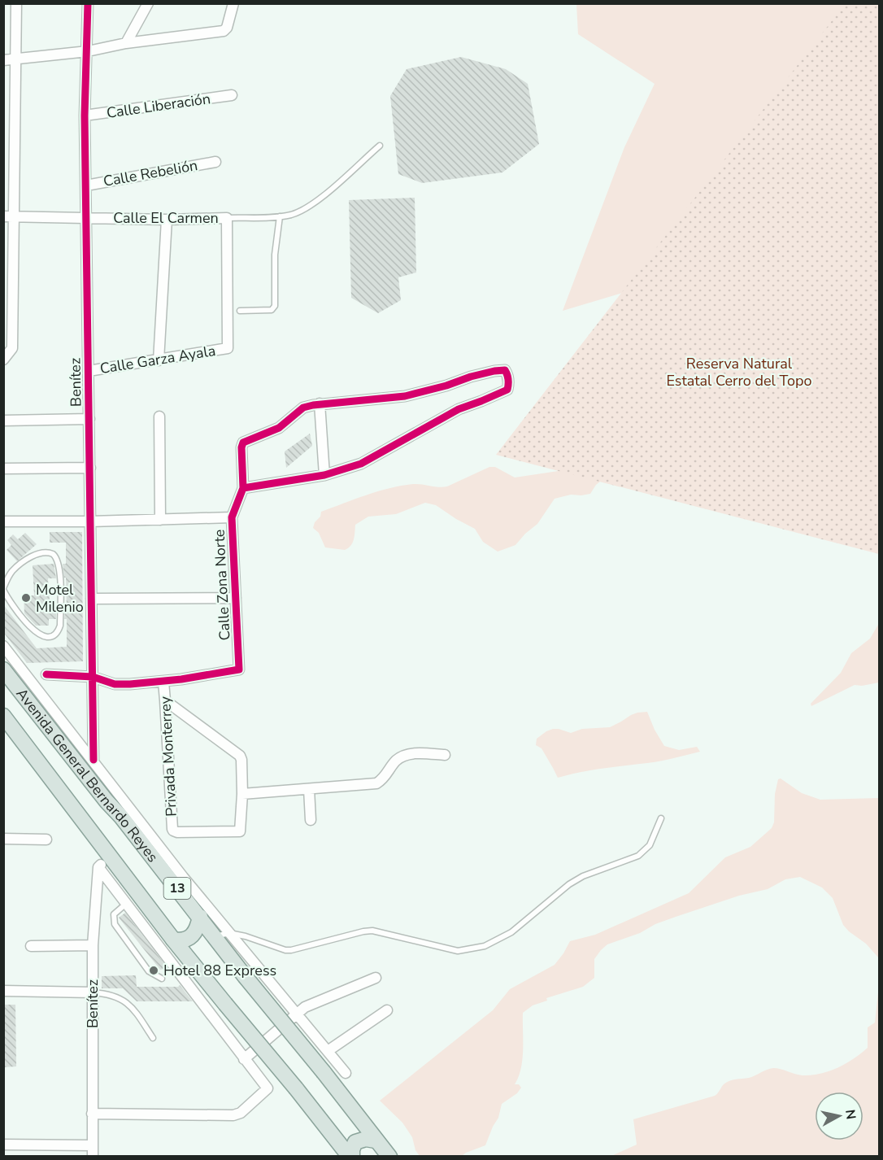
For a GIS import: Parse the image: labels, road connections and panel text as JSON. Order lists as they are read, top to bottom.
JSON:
{
  "streets": {
    "main road": ["Avenida General Bernardo Reyes", "13"],
    "street": [
      "Calle Liberación",
      "Calle Rebelión",
      "Calle El Carmen",
      "Calle Garza Ayala",
      "Benítez",
      "Calle Zona Norte",
      "Privada Monterrey"
    ]
  },
  "crossings": [
    ["Calle Liberación", "Benítez"],
    ["Calle Rebelión", "Benítez"],
    ["Calle El Carmen", "Calle Garza Ayala"],
    ["Calle El Carmen", "Benítez"],
    ["Calle Garza Ayala", "Benítez"],
    ["Calle Zona Norte", "Privada Monterrey"]
  ],
  "parks": ["Reserva Natural Estatal Cerro del Topo"],
  "places": ["Motel Milenio", "Hotel 88 Express"],
  "north": "right"
}
